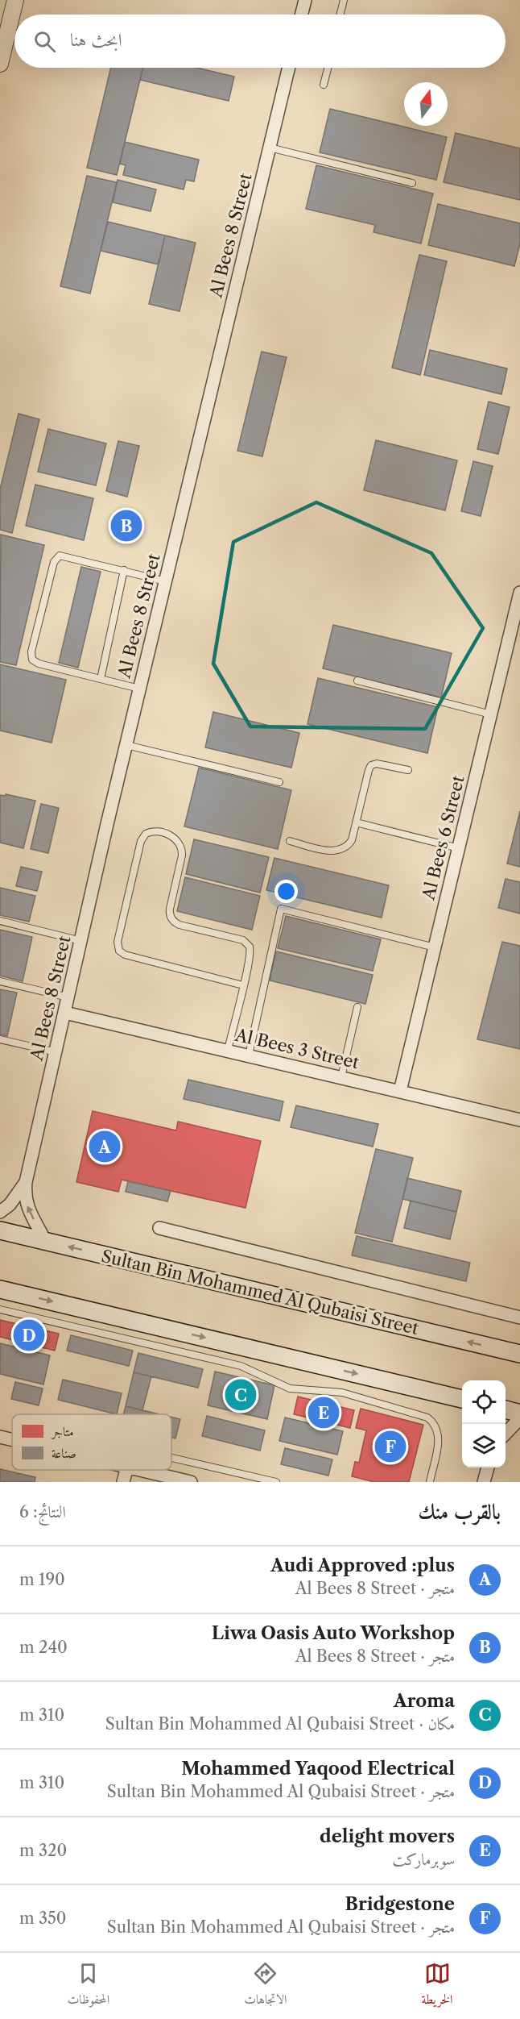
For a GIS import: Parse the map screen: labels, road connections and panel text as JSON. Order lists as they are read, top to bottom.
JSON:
{
  "streets": {
    "main road": ["Sultan Bin Mohammed Al Qubaisi Street"],
    "street": ["Al Bees 8 Street", "Al Bees 6 Street", "Al Bees 3 Street"]
  },
  "crossings": [
    ["Al Bees 8 Street", "Al Bees 3 Street"],
    ["Al Bees 8 Street", "Sultan Bin Mohammed Al Qubaisi Street"],
    ["Al Bees 6 Street", "Al Bees 3 Street"]
  ],
  "legend": ["متاجر", "صناعة"],
  "north": "top",
  "page": {
    "search": "ابحث هنا",
    "pins": [
      "B",
      "A",
      "D",
      "C",
      "E",
      "F"
    ],
    "heading": ["بالقرب منك", "النتائج: 6"],
    "list": [
      {
        "mark": "A",
        "name": "Audi Approved :plus",
        "note": "متجر · Al Bees 8 Street",
        "value": "190 m"
      },
      {
        "mark": "B",
        "name": "Liwa Oasis Auto Workshop",
        "note": "متجر · Al Bees 8 Street",
        "value": "240 m"
      },
      {
        "mark": "C",
        "name": "Aroma",
        "note": "مكان · Sultan Bin Mohammed Al Qubaisi Street",
        "value": "310 m"
      },
      {
        "mark": "D",
        "name": "Mohammed Yaqood Electrical",
        "note": "متجر · Sultan Bin Mohammed Al Qubaisi Street",
        "value": "310 m"
      },
      {
        "mark": "E",
        "name": "delight movers",
        "note": "سوبرماركت",
        "value": "320 m"
      },
      {
        "mark": "F",
        "name": "Bridgestone",
        "note": "متجر · Sultan Bin Mohammed Al Qubaisi Street",
        "value": "350 m"
      }
    ],
    "nav": ["الخريطة", "الاتجاهات", "المحفوظات"]
  }
}
